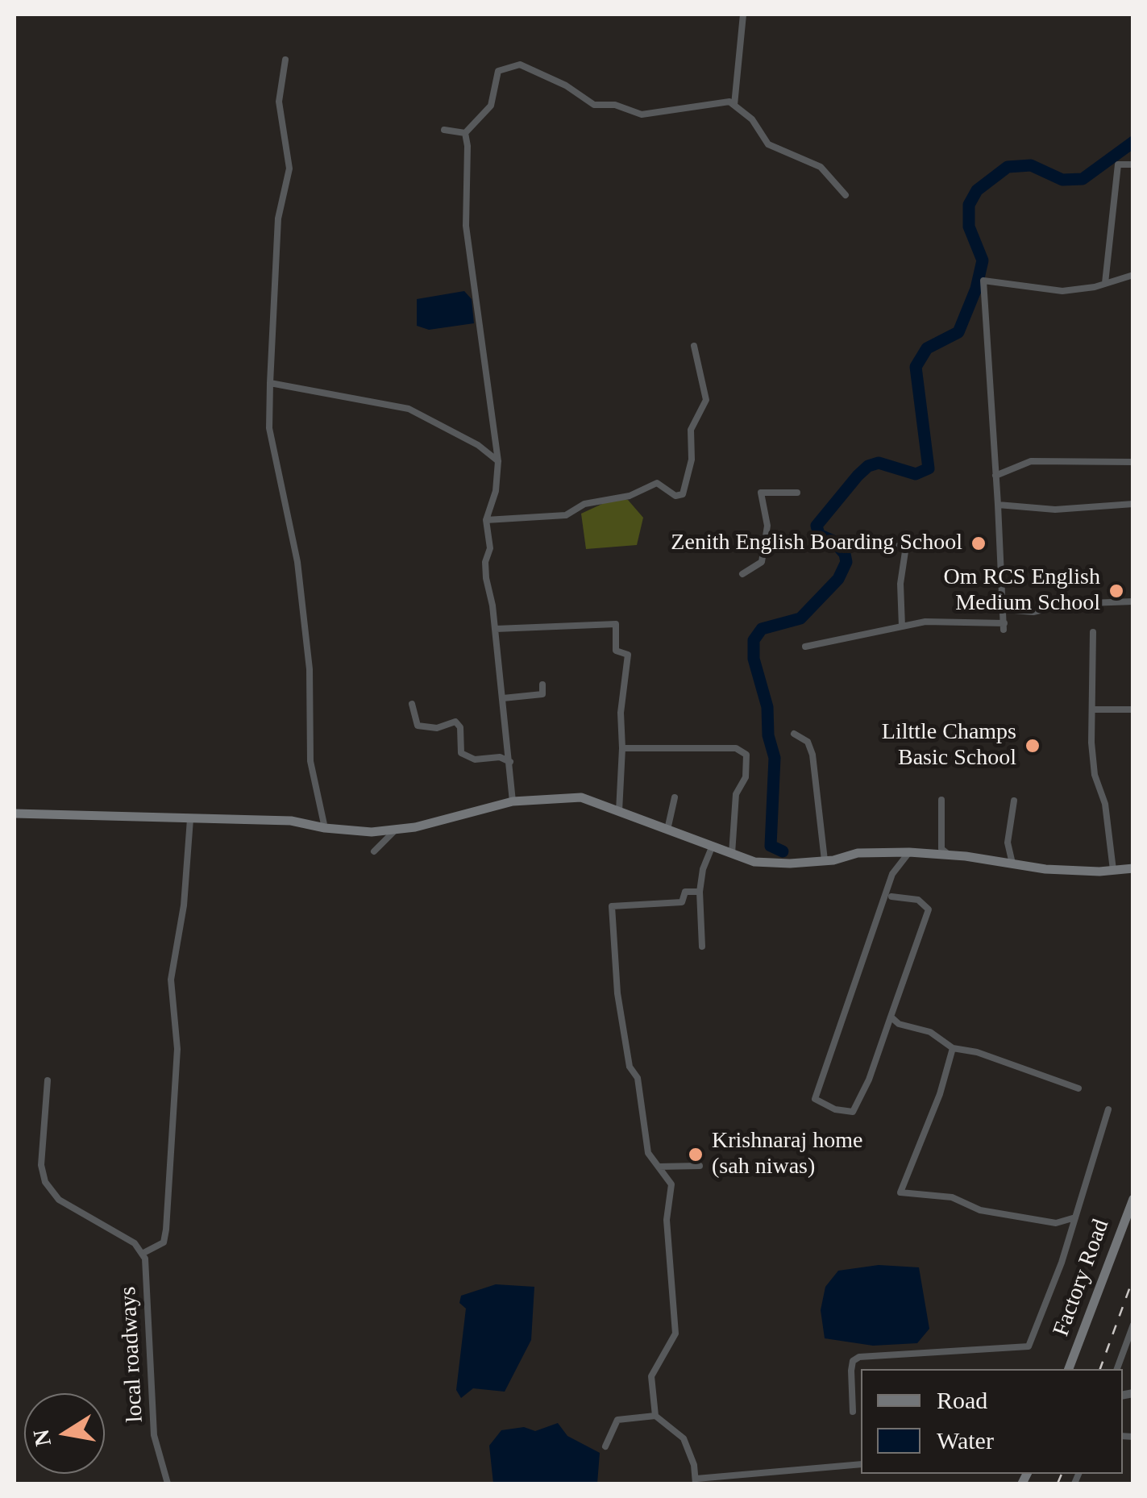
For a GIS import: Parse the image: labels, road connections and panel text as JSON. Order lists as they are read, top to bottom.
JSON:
{
  "streets": {
    "main road": ["Factory Road"],
    "street": ["local roadways"]
  },
  "places": [
    "Zenith English Boarding School",
    "Om RCS English Medium School",
    "Lilttle Champs Basic School",
    "Krishnaraj home (sah niwas)"
  ],
  "legend": ["Road", "Water"],
  "north": "left"
}
